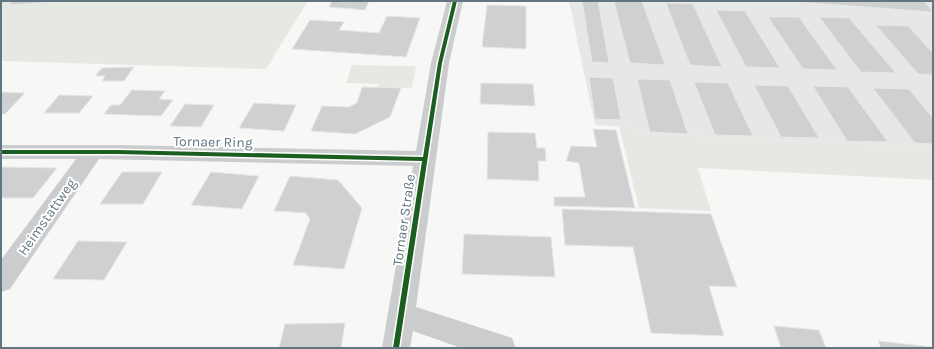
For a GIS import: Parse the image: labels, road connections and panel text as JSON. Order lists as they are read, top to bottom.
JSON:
{
  "streets": {
    "street": ["Tornaer Ring", "Heimstattweg", "Tornaer Straße"]
  },
  "crossings": [
    ["Tornaer Ring", "Heimstattweg"],
    ["Tornaer Ring", "Tornaer Straße"]
  ]
}
